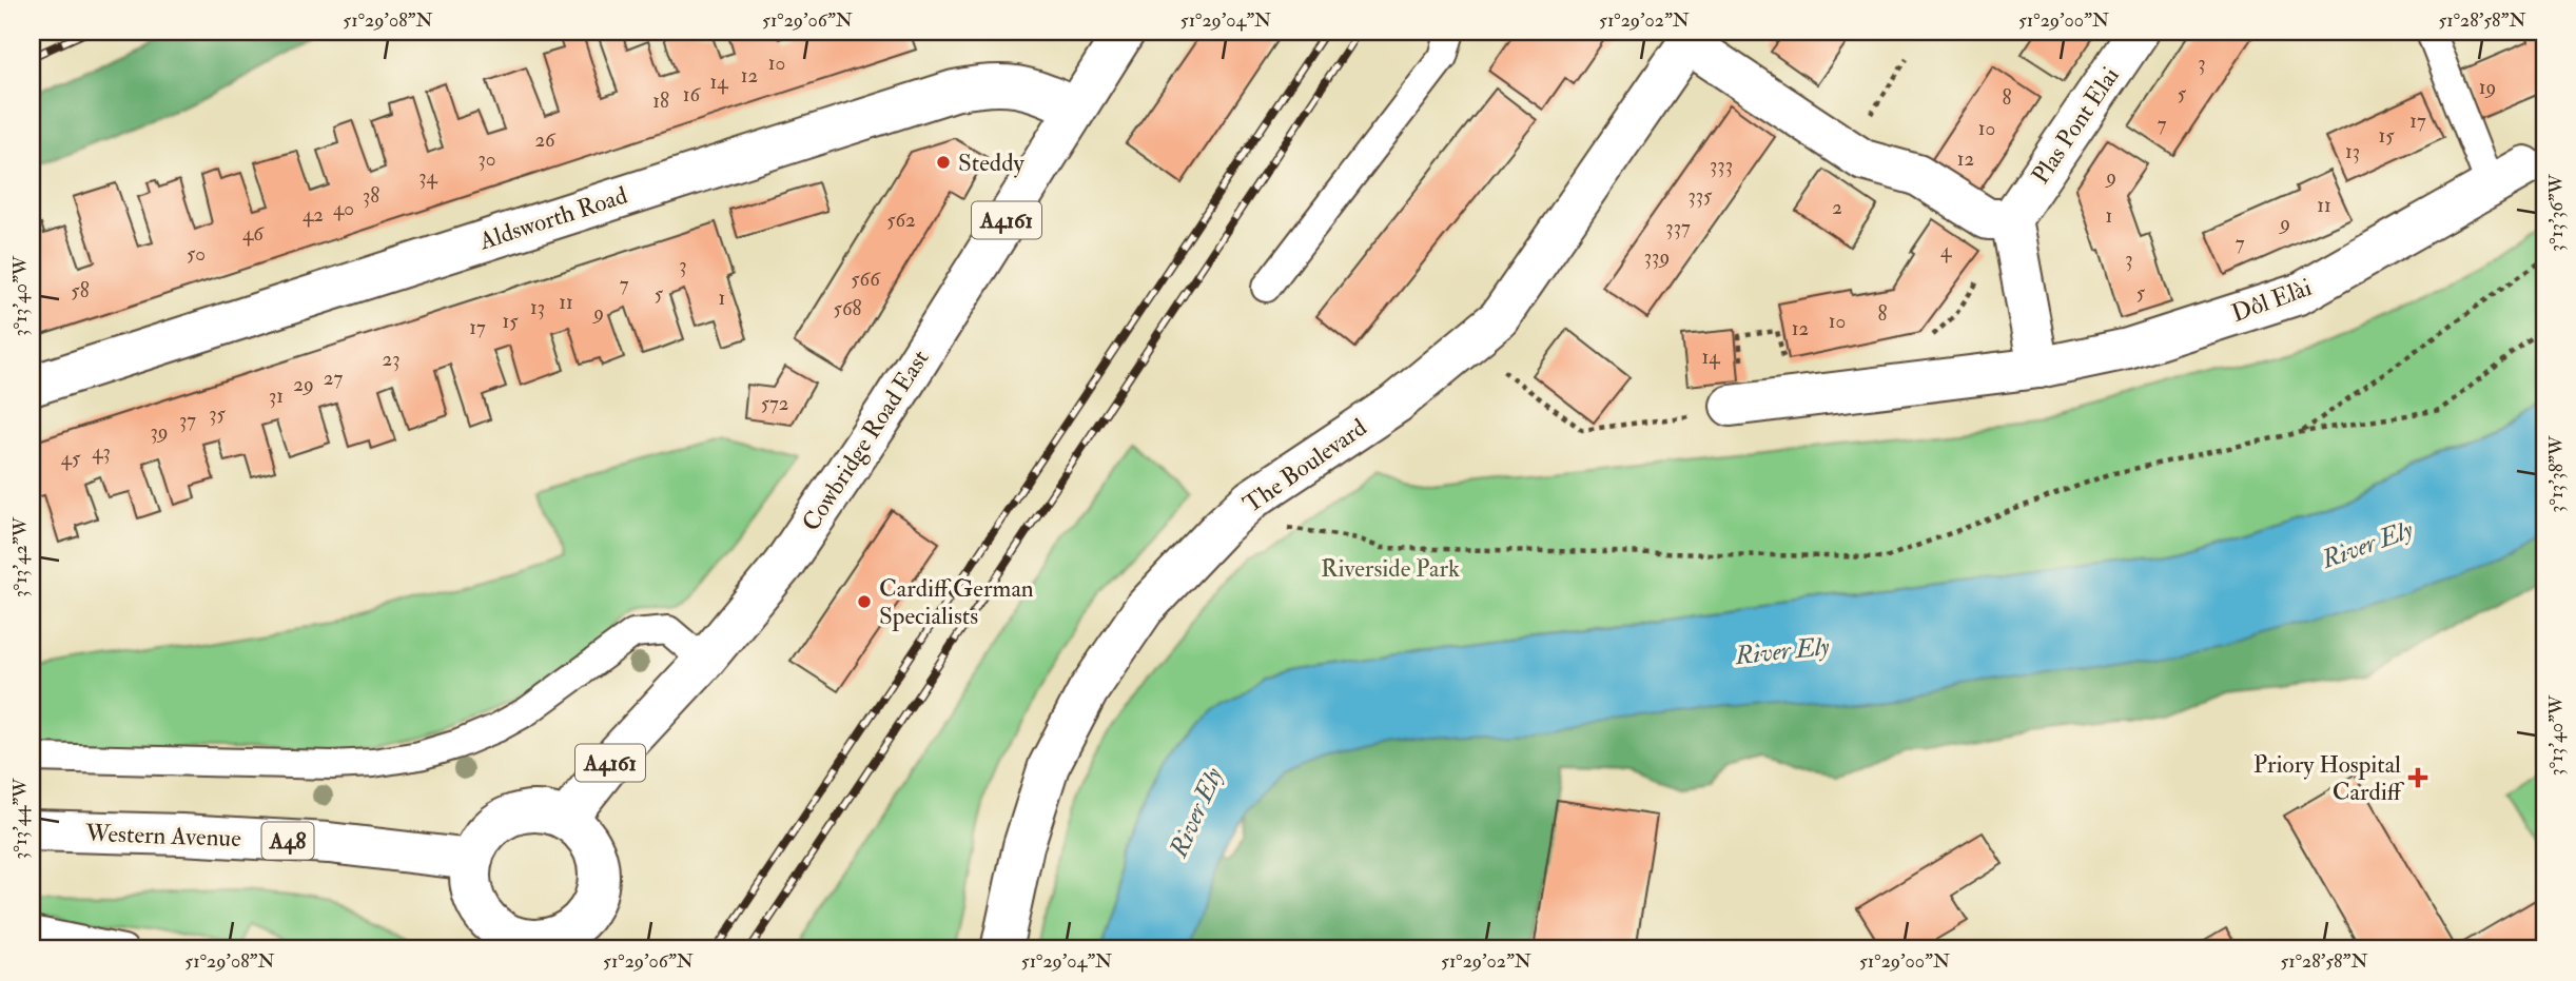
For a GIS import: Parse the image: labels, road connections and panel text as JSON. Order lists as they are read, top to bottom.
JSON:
{
  "streets": {
    "main road": [
      "Plas Pont Elai",
      "Aldsworth Road",
      "A4161",
      "Dôl Elài",
      "Cowbridge Road East",
      "The Boulevard",
      "Western Avenue",
      "A48"
    ]
  },
  "crossings": [
    ["Aldsworth Road", "Cowbridge Road East"],
    ["Cowbridge Road East", "Western Avenue"]
  ],
  "water": ["River Ely"],
  "parks": ["Riverside Park"],
  "places": {
    "other": ["Steddy", "Cardiff German Specialists"],
    "health": ["Priory Hospital Cardiff"]
  },
  "house_numbers": [
    "10",
    "3",
    "12",
    "14",
    "19",
    "5",
    "16",
    "8",
    "18",
    "17",
    "7",
    "10",
    "15",
    "26",
    "13",
    "30",
    "12",
    "333",
    "34",
    "9",
    "38",
    "335",
    "11",
    "2",
    "40",
    "42",
    "1",
    "562",
    "9",
    "337",
    "46",
    "7",
    "4",
    "50",
    "339",
    "3",
    "3",
    "566",
    "7",
    "58",
    "5",
    "5",
    "1",
    "11",
    "13",
    "568",
    "9",
    "8",
    "15",
    "10",
    "17",
    "12",
    "14",
    "23",
    "27",
    "29",
    "31",
    "572",
    "35",
    "37",
    "39",
    "43",
    "45"
  ],
  "coordinates": [
    "51°29'08\"N",
    "51°29'06\"N",
    "51°29'04\"N",
    "51°29'02\"N",
    "51°29'00\"N",
    "51°28'58\"N",
    "3°13'36\"W",
    "3°13'40\"W",
    "3°13'38\"W",
    "3°13'42\"W",
    "3°13'44\"W"
  ]
}
